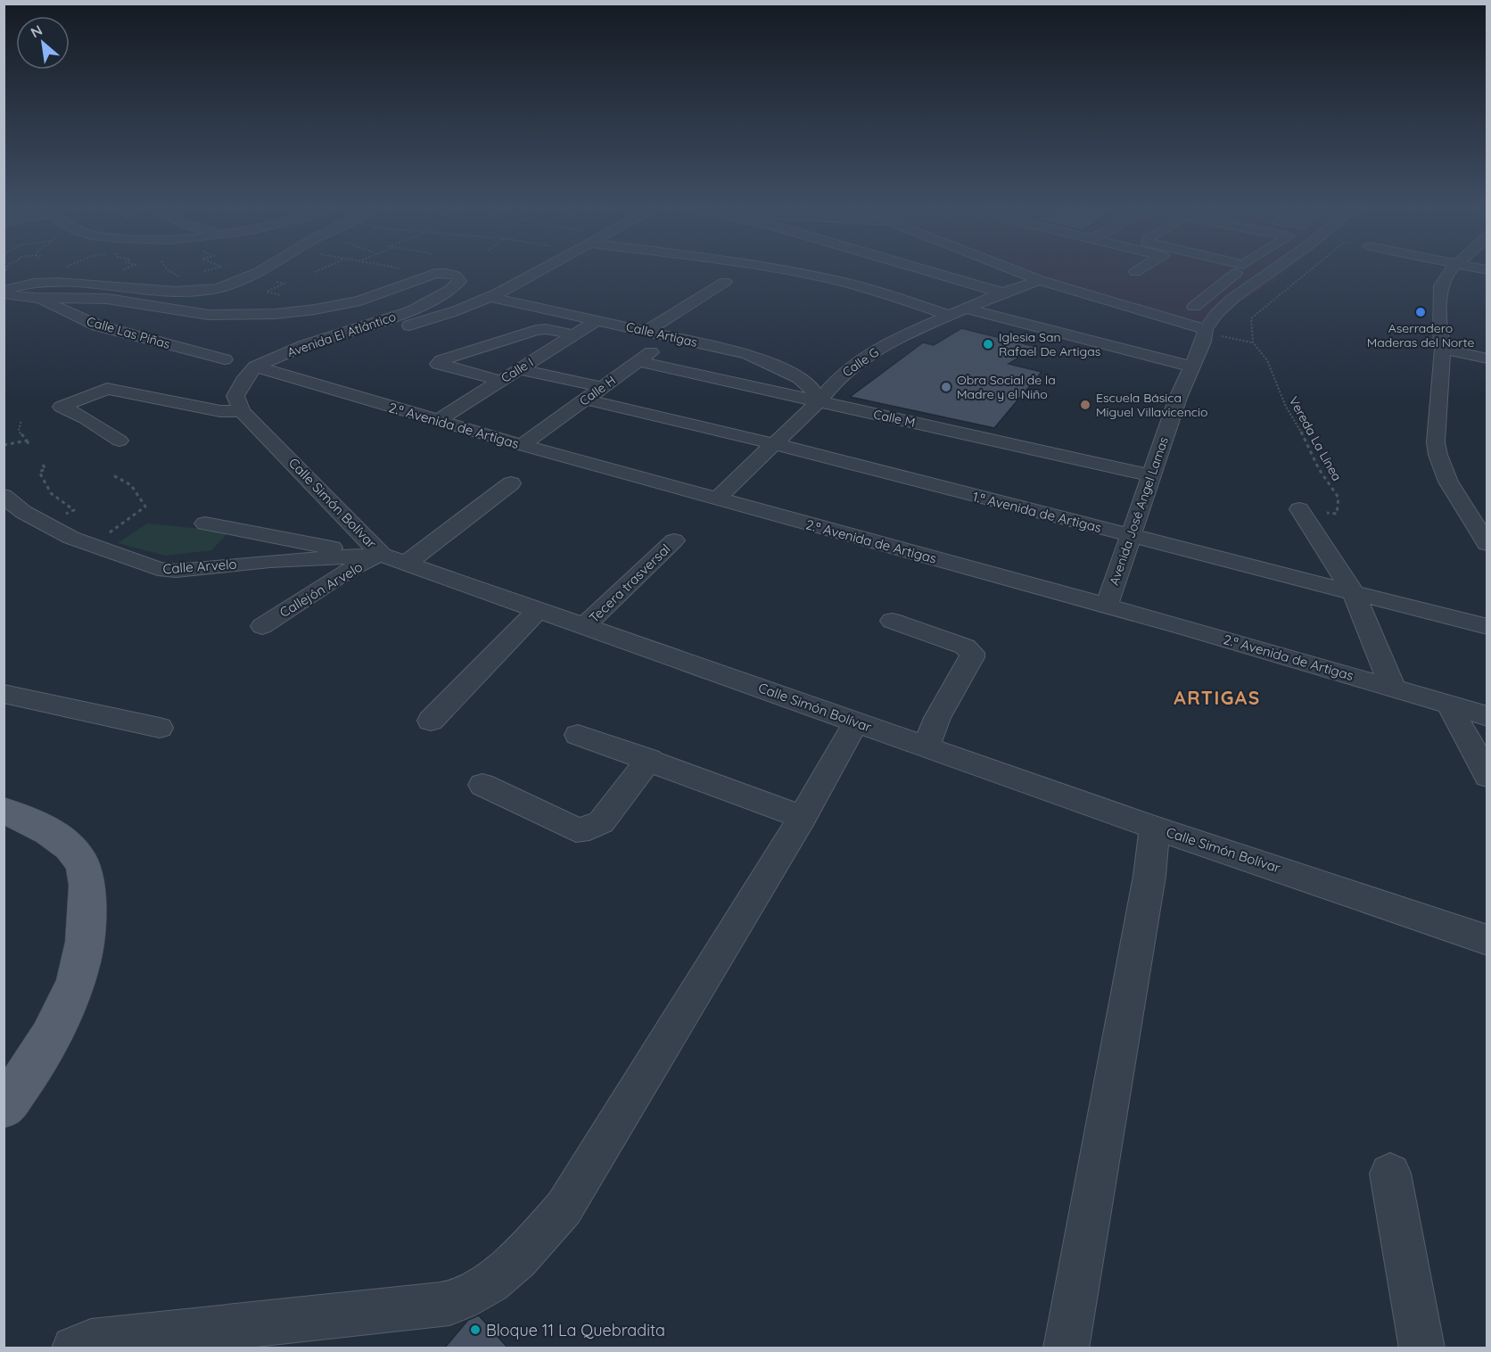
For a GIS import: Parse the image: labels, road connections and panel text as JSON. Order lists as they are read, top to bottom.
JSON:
{
  "streets": {
    "street": [
      "Calle Las Piñas",
      "Avenida El Atlántico",
      "Calle Artigas",
      "Calle G",
      "Calle I",
      "Calle H",
      "Calle M",
      "2.ª Avenida de Artigas",
      "Calle Simón Bolívar",
      "Avenida José Angel Lamas",
      "1.ª Avenida de Artigas",
      "Calle Arvelo",
      "Tecera trasversal",
      "Callejón Arvelo"
    ],
    "path": ["Vereda La Línea"]
  },
  "crossings": [
    ["Calle Las Piñas", "Avenida El Atlántico"],
    ["Avenida El Atlántico", "2.ª Avenida de Artigas"],
    ["Calle Artigas", "Calle G"],
    ["Calle Artigas", "Calle I"],
    ["Calle Artigas", "Calle H"],
    ["Calle Artigas", "Calle M"],
    ["Calle G", "Calle M"],
    ["Calle G", "2.ª Avenida de Artigas"],
    ["Calle G", "1.ª Avenida de Artigas"],
    ["Calle I", "2.ª Avenida de Artigas"],
    ["Calle H", "Calle M"],
    ["Calle H", "2.ª Avenida de Artigas"],
    ["Calle H", "1.ª Avenida de Artigas"],
    ["Calle M", "Avenida José Angel Lamas"],
    ["2.ª Avenida de Artigas", "Avenida José Angel Lamas"],
    ["Calle Simón Bolívar", "Calle Arvelo"],
    ["Calle Simón Bolívar", "Tecera trasversal"],
    ["Calle Simón Bolívar", "Callejón Arvelo"],
    ["Avenida José Angel Lamas", "1.ª Avenida de Artigas"],
    ["Calle Arvelo", "Callejón Arvelo"]
  ],
  "districts": ["ARTIGAS"],
  "places": [
    "Aserradero Maderas del Norte",
    "Iglesia San Rafael De Artigas",
    "Obra Social de la Madre y el Niño",
    "Escuela Básica Miguel Villavicencio",
    "Bloque 11 La Quebradita"
  ],
  "north": "top left"
}
